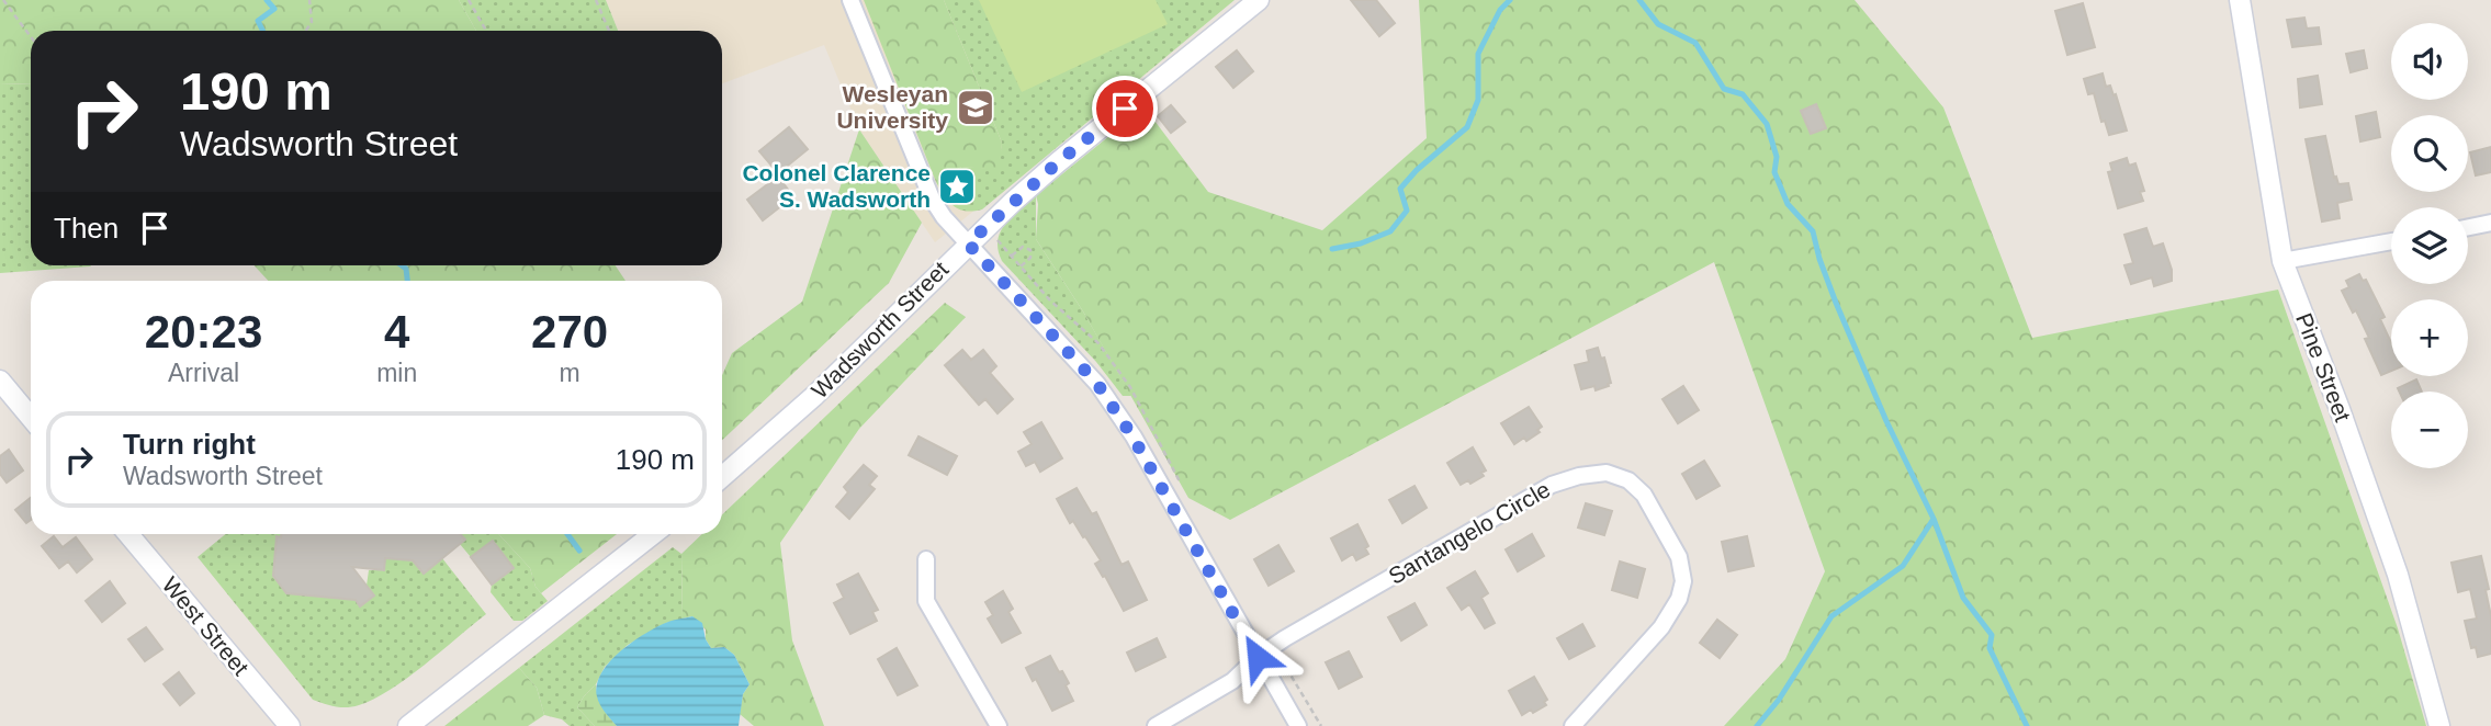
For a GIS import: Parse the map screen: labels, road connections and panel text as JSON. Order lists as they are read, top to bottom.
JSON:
{
  "streets": {
    "street": [
      "Wadsworth Street",
      "Pine Street",
      "Santangelo Circle",
      "West Street"
    ]
  },
  "places": {
    "school or university": ["Wesleyan University"],
    "place": ["Colonel Clarence S. Wadsworth"]
  },
  "page": {
    "map_buttons": ["+", "−"],
    "turn": ["190 m", "Wadsworth Street"],
    "then": "Then",
    "eta": [
      "20:23",
      "Arrival",
      "4",
      "min",
      "270",
      "m"
    ],
    "list": [
      {
        "name": "Turn right",
        "note": "Wadsworth Street",
        "value": "190 m"
      }
    ]
  }
}
